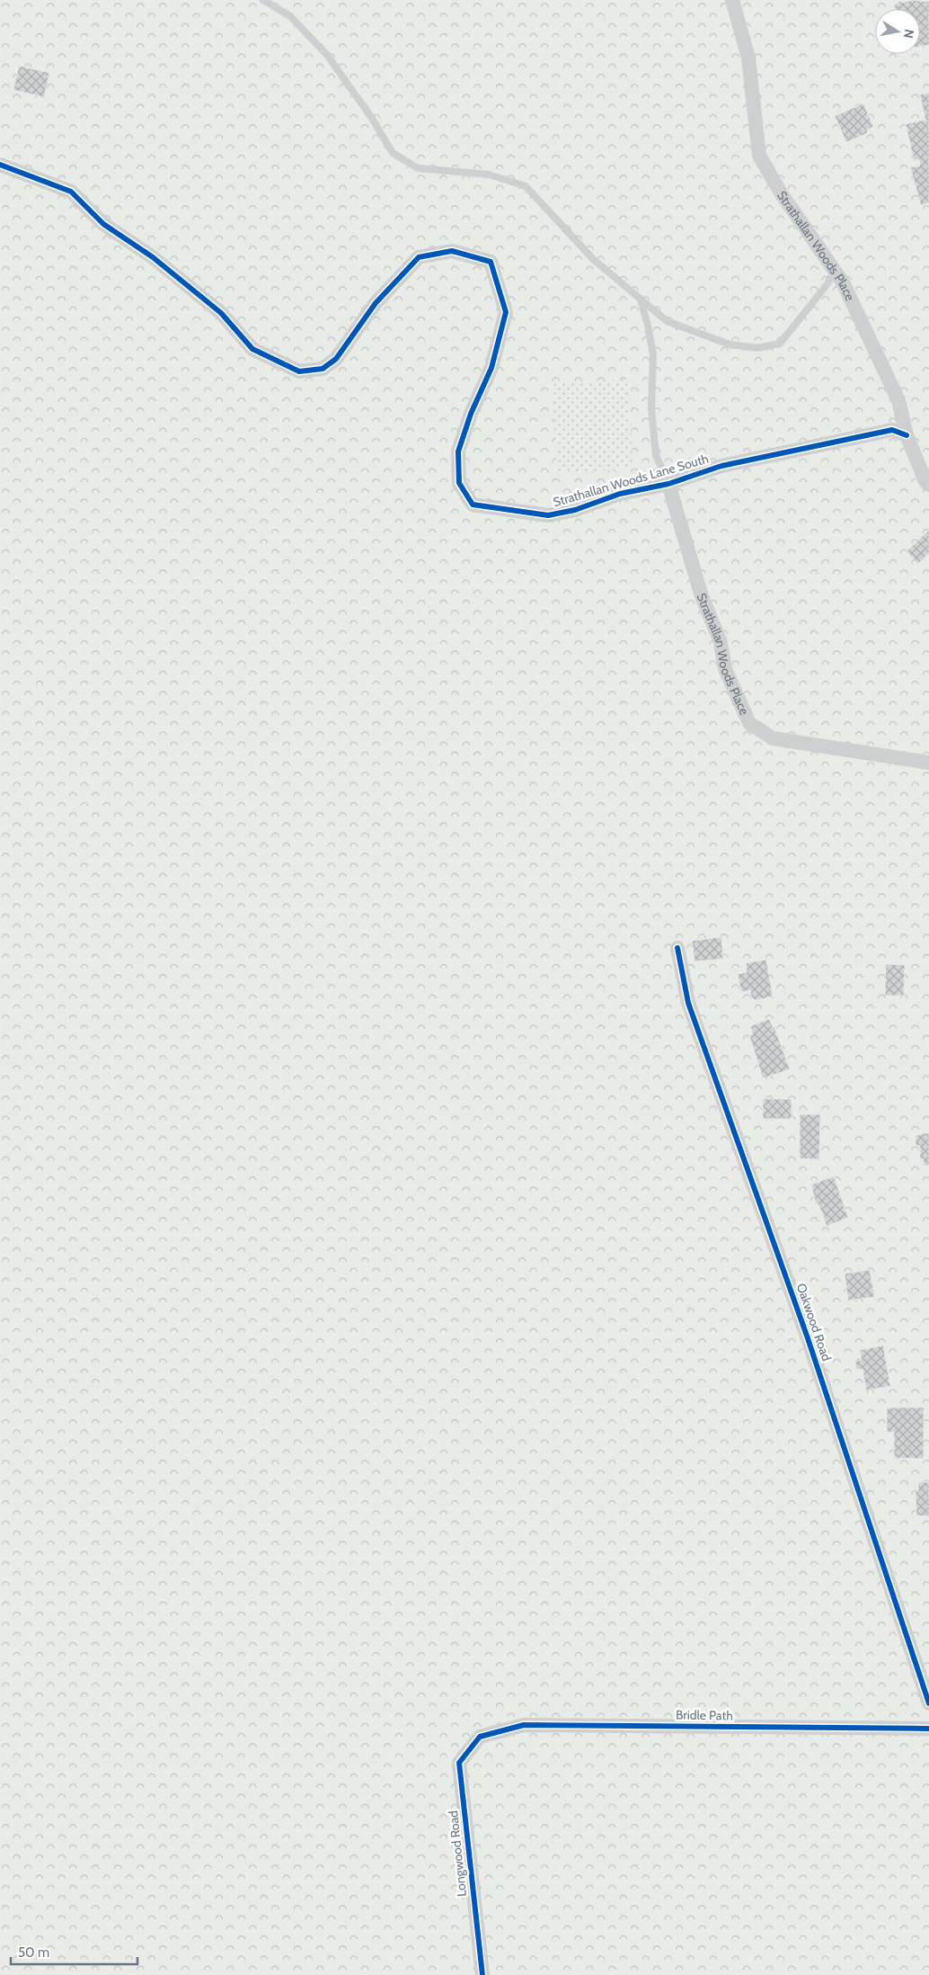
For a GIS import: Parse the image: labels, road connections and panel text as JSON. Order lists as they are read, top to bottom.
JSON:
{
  "streets": {
    "street": [
      "Strathallan Woods Place",
      "Strathallan Woods Lane South",
      "Oakwood Road",
      "Bridle Path",
      "Longwood Road"
    ]
  },
  "crossings": [
    ["Strathallan Woods Place", "Strathallan Woods Lane South"],
    ["Bridle Path", "Longwood Road"]
  ],
  "scale_bar": "50 m",
  "north": "right"
}
